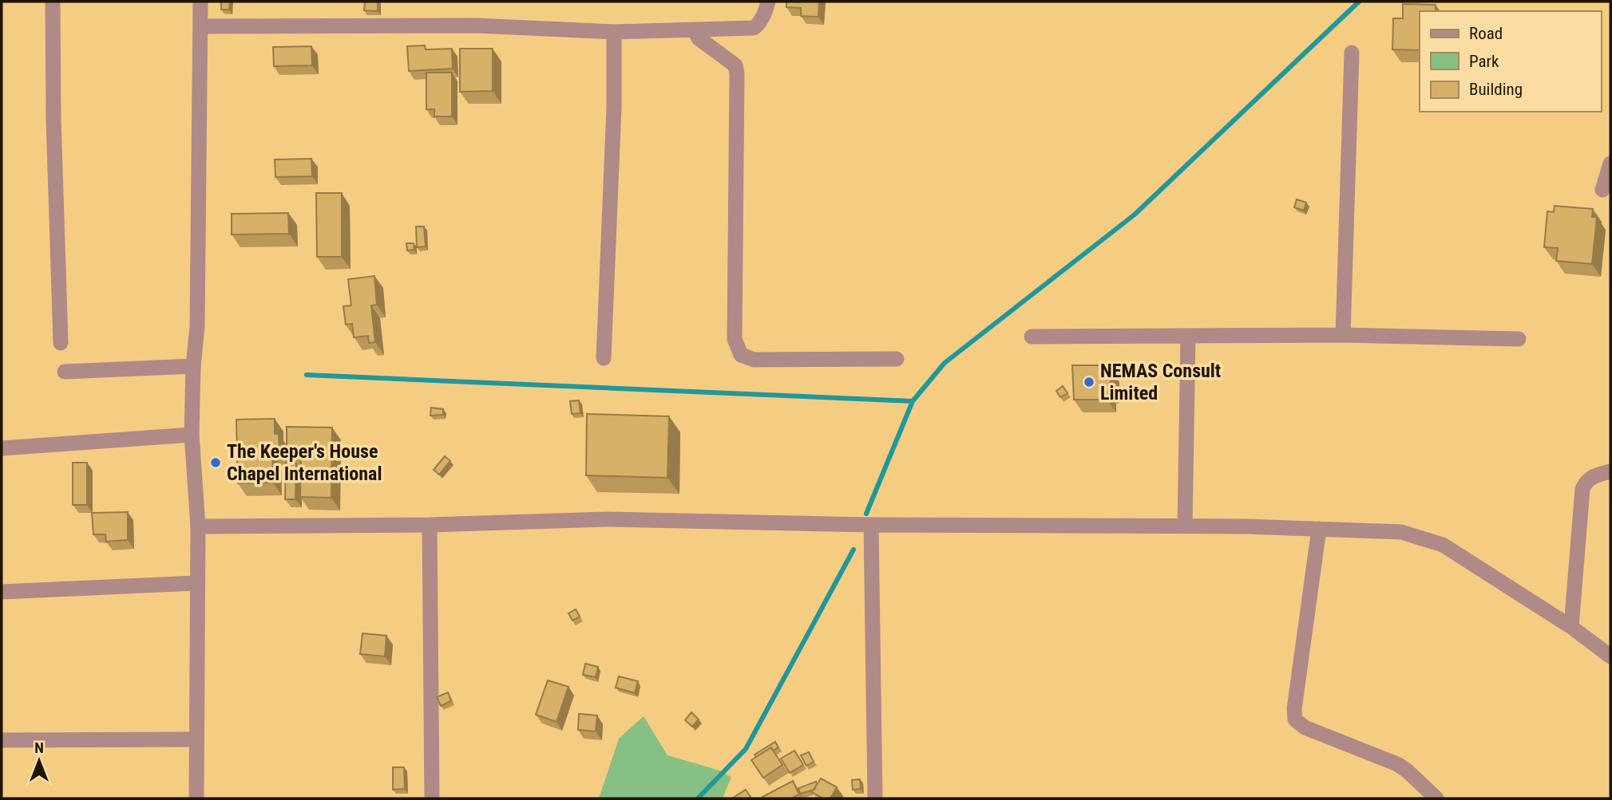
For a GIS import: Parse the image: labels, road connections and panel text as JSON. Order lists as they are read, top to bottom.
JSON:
{
  "places": ["NEMAS Consult Limited", "The Keeper's House Chapel International"],
  "legend": ["Road", "Park", "Building"],
  "north": "top"
}
